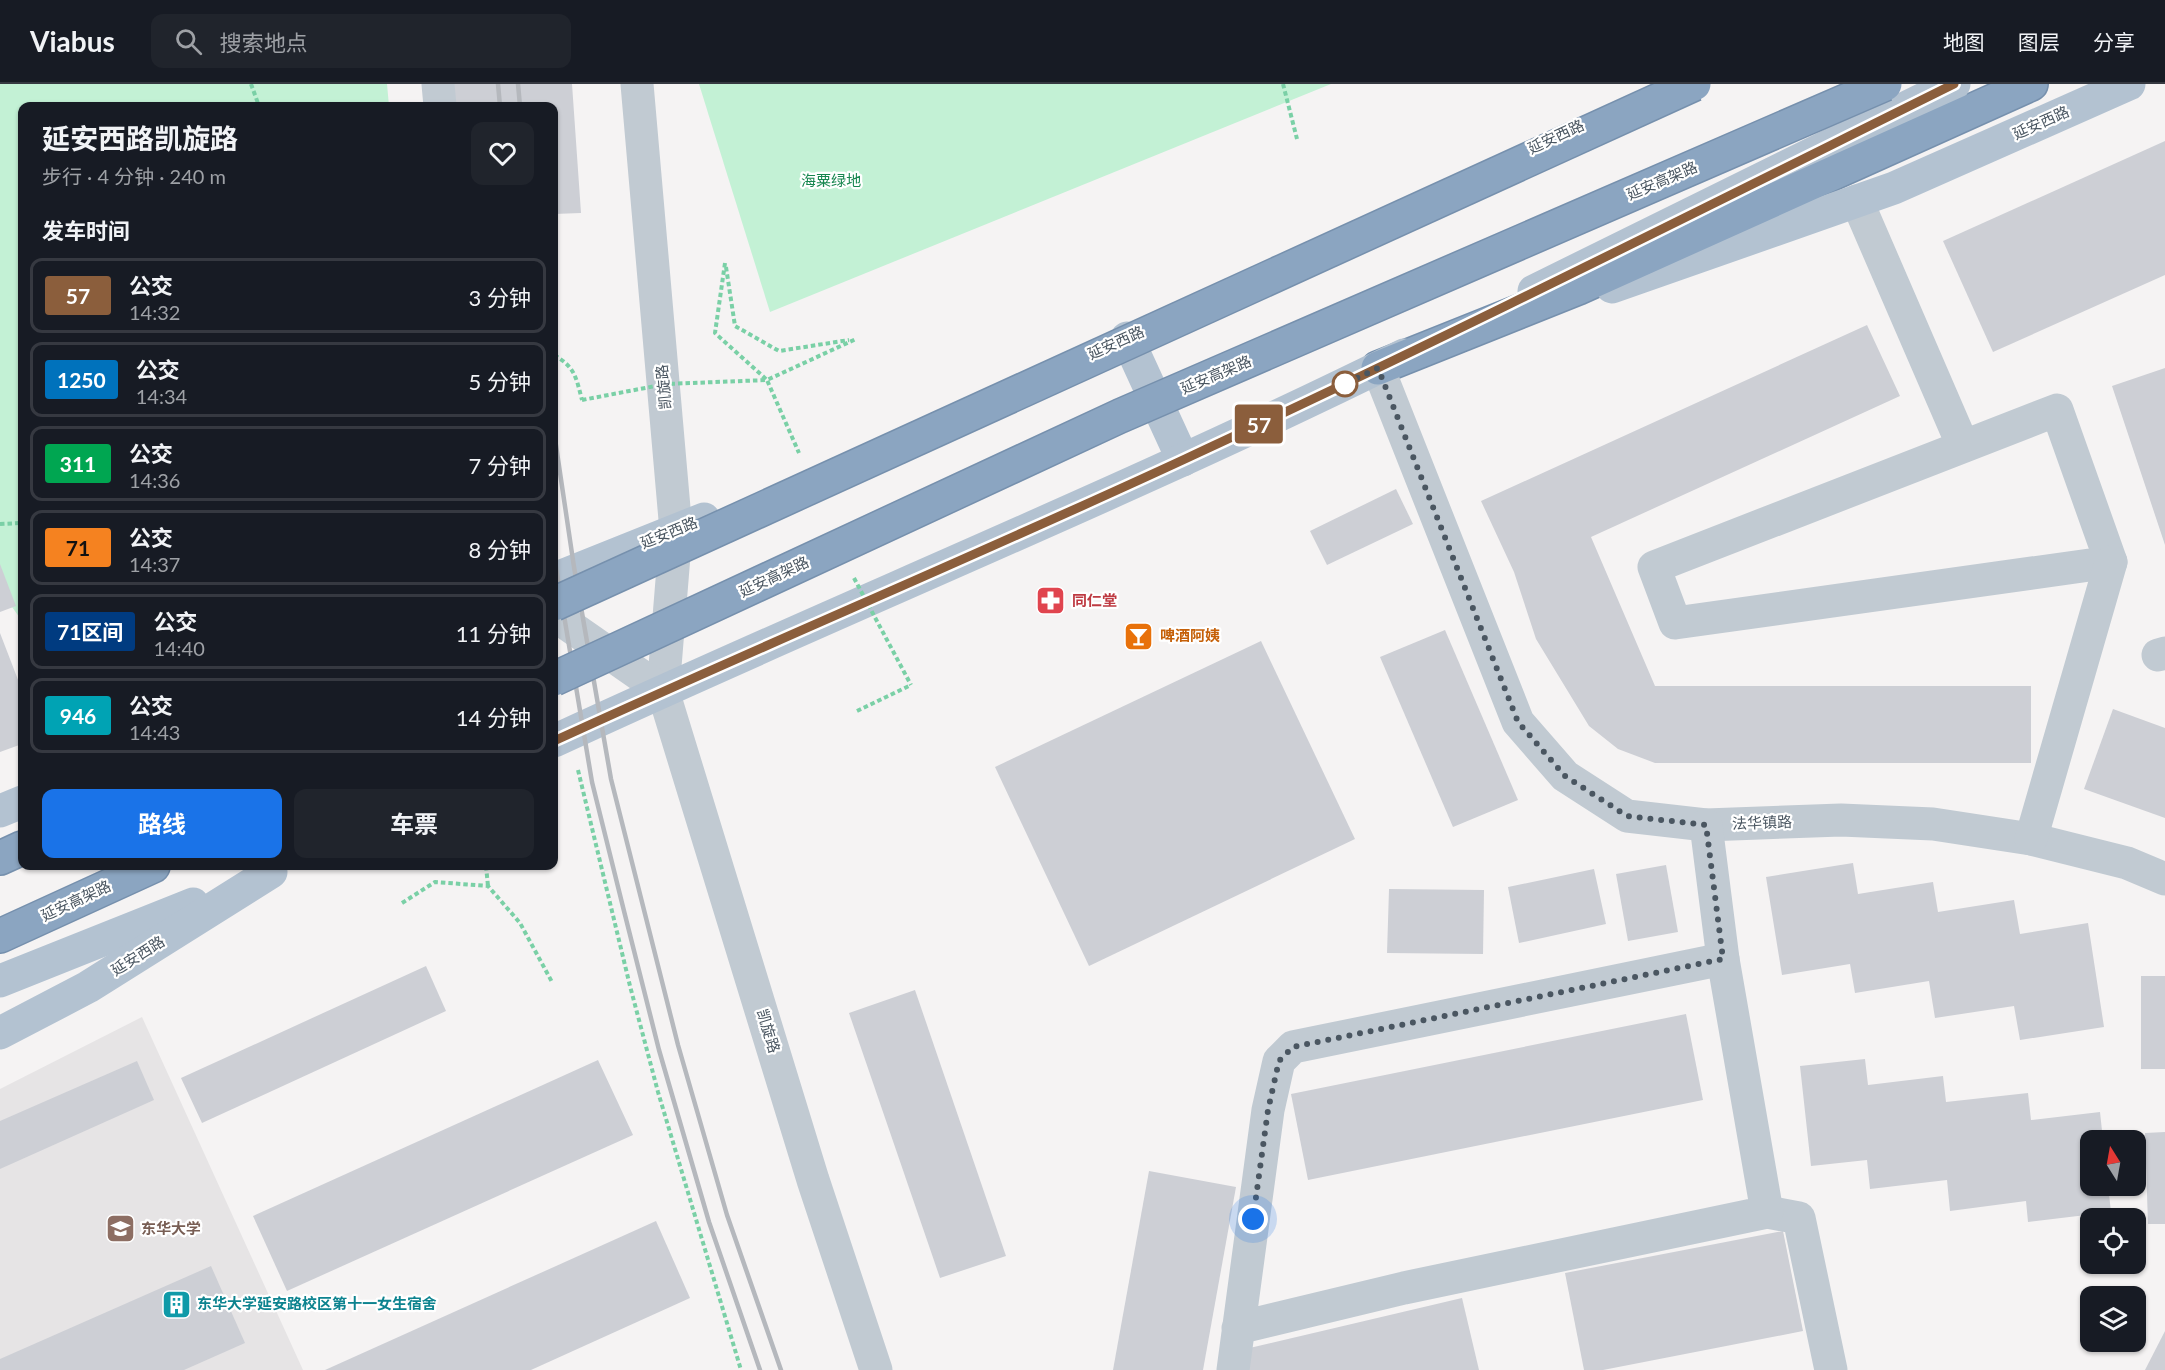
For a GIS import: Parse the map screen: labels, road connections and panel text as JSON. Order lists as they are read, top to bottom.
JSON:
{
  "streets": {
    "highway": ["延安高架路"],
    "main road": ["延安西路"],
    "street": ["凯旋路", "法华镇路"]
  },
  "crossings": [
    ["延安西路", "凯旋路"],
    ["延安西路", "法华镇路"]
  ],
  "parks": ["海粟绿地"],
  "places": {
    "pharmacy": ["同仁堂"],
    "bar": ["啤酒阿姨"],
    "school or university": ["东华大学"],
    "building": ["东华大学延安路校区第十一女生宿舍"]
  },
  "lines": ["bus line 57"],
  "north": "top",
  "page": {
    "header": "Viabus",
    "search": "搜索地点",
    "nav": ["地图", "图层", "分享"],
    "on_map": "57",
    "heading": [
      ["延安西路凯旋路", "步行 · 4 分钟 · 240 m"],
      "发车时间"
    ],
    "list": [
      {
        "mark": "57",
        "name": "公交",
        "note": "14:32",
        "value": "3 分钟"
      },
      {
        "mark": "1250",
        "name": "公交",
        "note": "14:34",
        "value": "5 分钟"
      },
      {
        "mark": "311",
        "name": "公交",
        "note": "14:36",
        "value": "7 分钟"
      },
      {
        "mark": "71",
        "name": "公交",
        "note": "14:37",
        "value": "8 分钟"
      },
      {
        "mark": "71区间",
        "name": "公交",
        "note": "14:40",
        "value": "11 分钟"
      },
      {
        "mark": "946",
        "name": "公交",
        "note": "14:43",
        "value": "14 分钟"
      }
    ],
    "buttons": ["路线", "车票"]
  }
}
